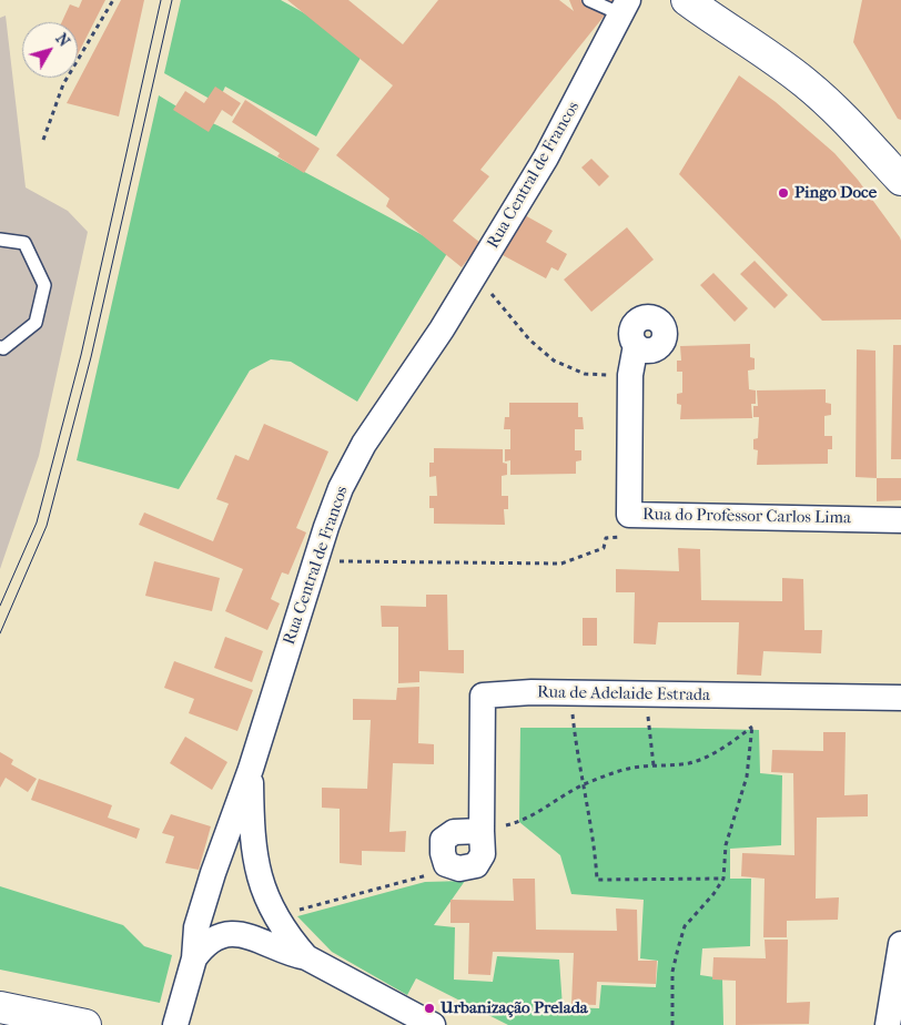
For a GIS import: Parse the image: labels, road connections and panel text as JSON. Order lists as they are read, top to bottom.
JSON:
{
  "streets": {
    "street": ["Rua Central de Francos", "Rua do Professor Carlos Lima", "Rua de Adelaide Estrada"]
  },
  "places": ["Pingo Doce", "Urbanização Prelada"],
  "north": "top right"
}
